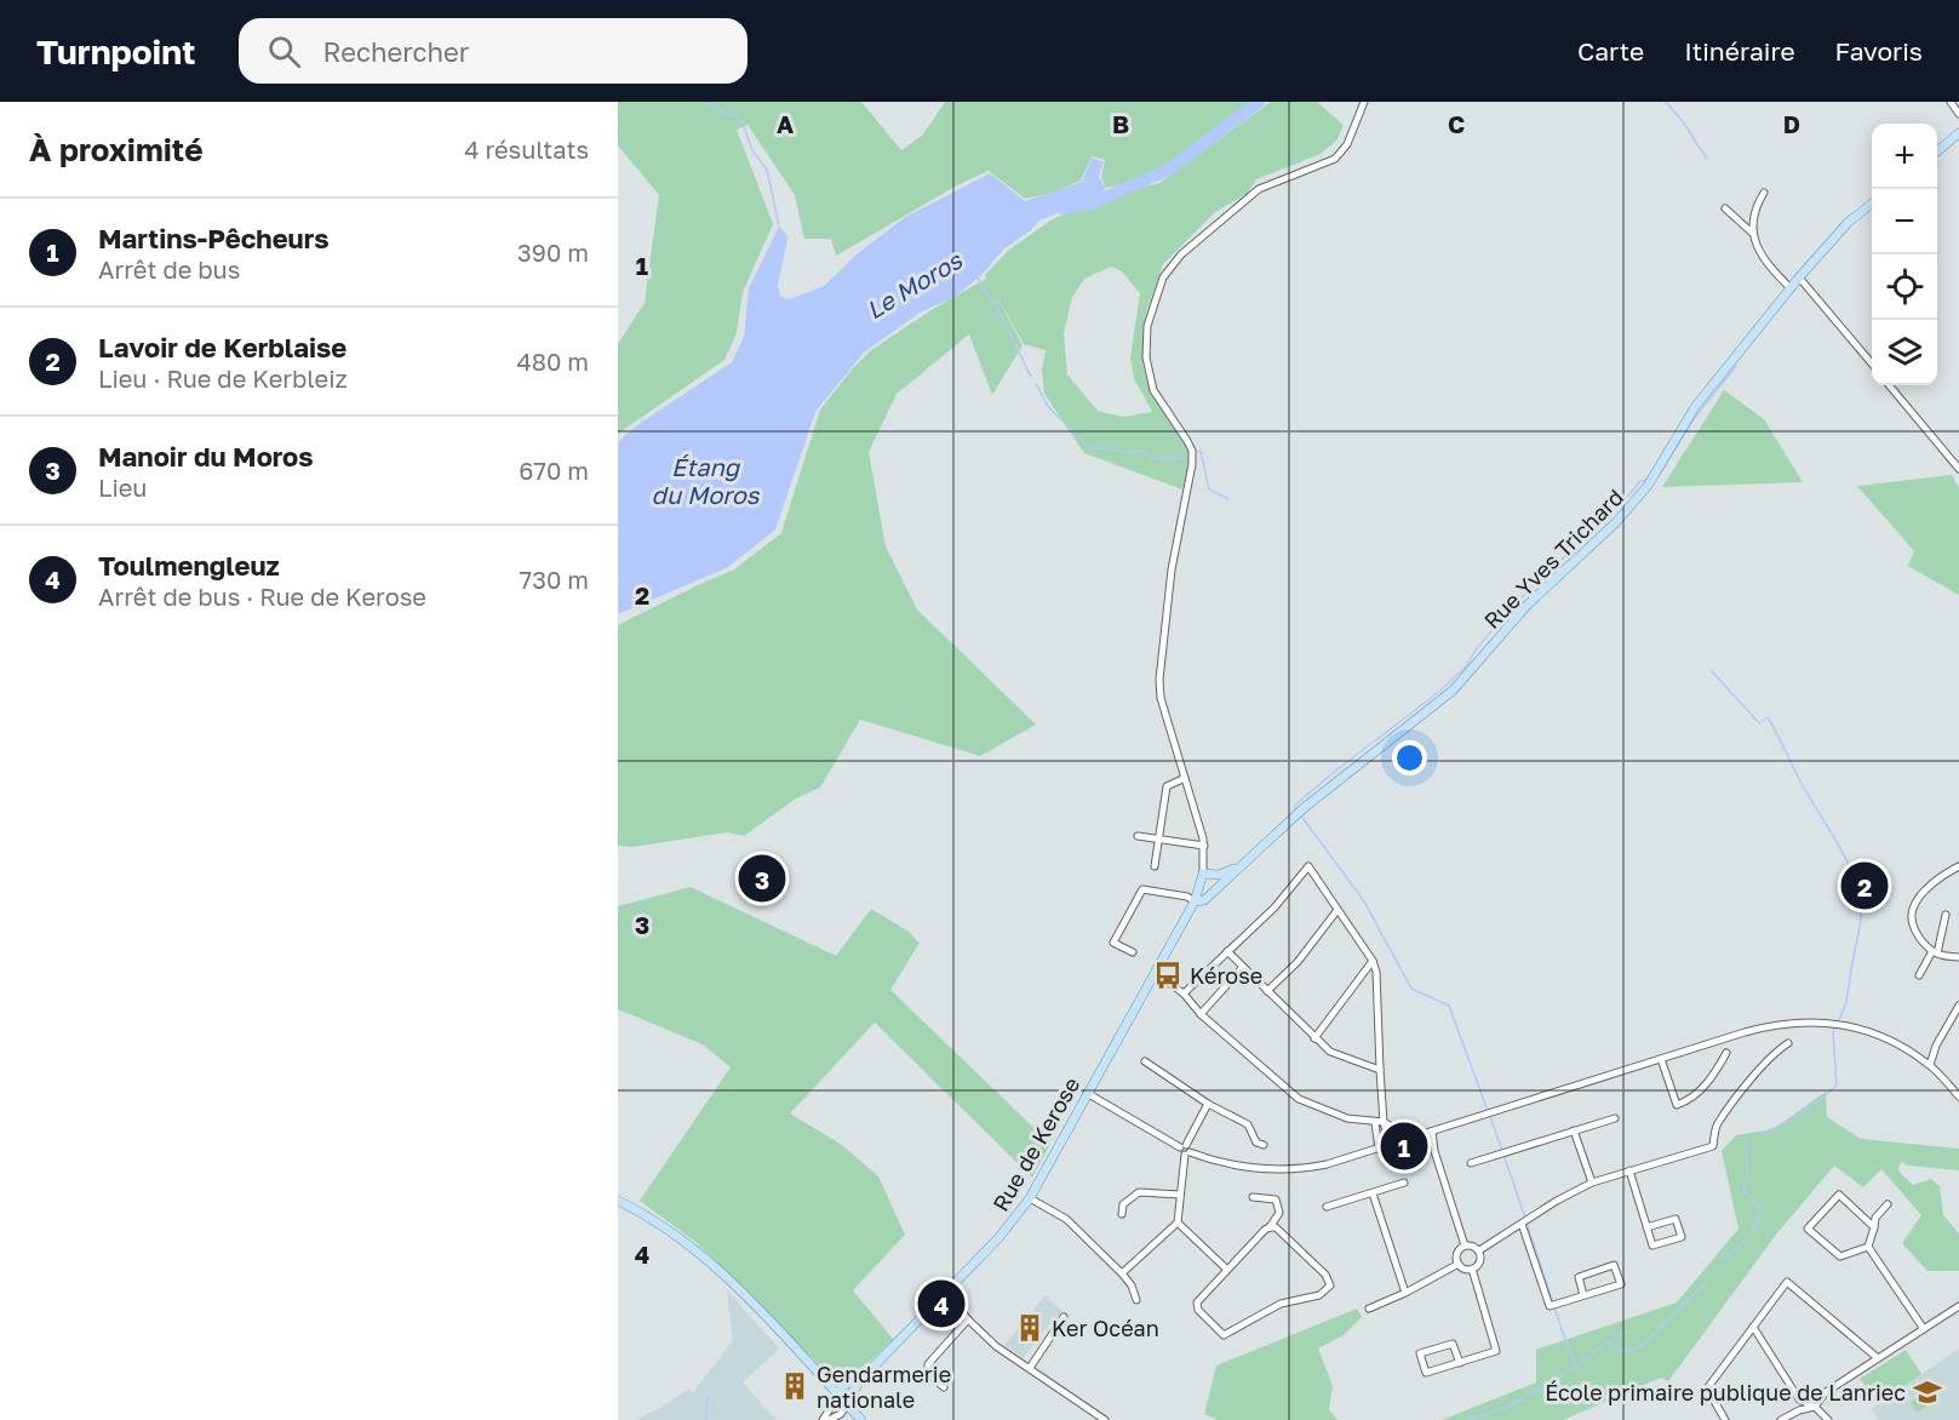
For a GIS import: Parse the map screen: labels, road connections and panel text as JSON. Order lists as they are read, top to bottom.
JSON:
{
  "streets": {
    "main road": ["Rue Yves Trichard", "Rue de Kerose"]
  },
  "water": ["Le Moros", "Étang du Moros"],
  "places": {
    "bus stop": ["Kérose"],
    "building": ["Ker Océan", "Gendarmerie nationale"],
    "school or university": ["École primaire publique de Lanriec"]
  },
  "page": {
    "header": "Turnpoint",
    "search": "Rechercher",
    "nav": ["Carte", "Itinéraire", "Favoris"],
    "heading": ["À proximité", "4 résultats"],
    "map_buttons": ["+", "−"],
    "list": [
      {
        "mark": "1",
        "name": "Martins-Pêcheurs",
        "note": "Arrêt de bus",
        "value": "390 m"
      },
      {
        "mark": "2",
        "name": "Lavoir de Kerblaise",
        "note": "Lieu · Rue de Kerbleiz",
        "value": "480 m"
      },
      {
        "mark": "3",
        "name": "Manoir du Moros",
        "note": "Lieu",
        "value": "670 m"
      },
      {
        "mark": "4",
        "name": "Toulmengleuz",
        "note": "Arrêt de bus · Rue de Kerose",
        "value": "730 m"
      }
    ],
    "pins": [
      "3",
      "2",
      "1",
      "4"
    ]
  },
  "grid": {
    "columns": [
      "A",
      "B",
      "C",
      "D"
    ],
    "rows": [
      "1",
      "2",
      "3",
      "4"
    ]
  }
}
